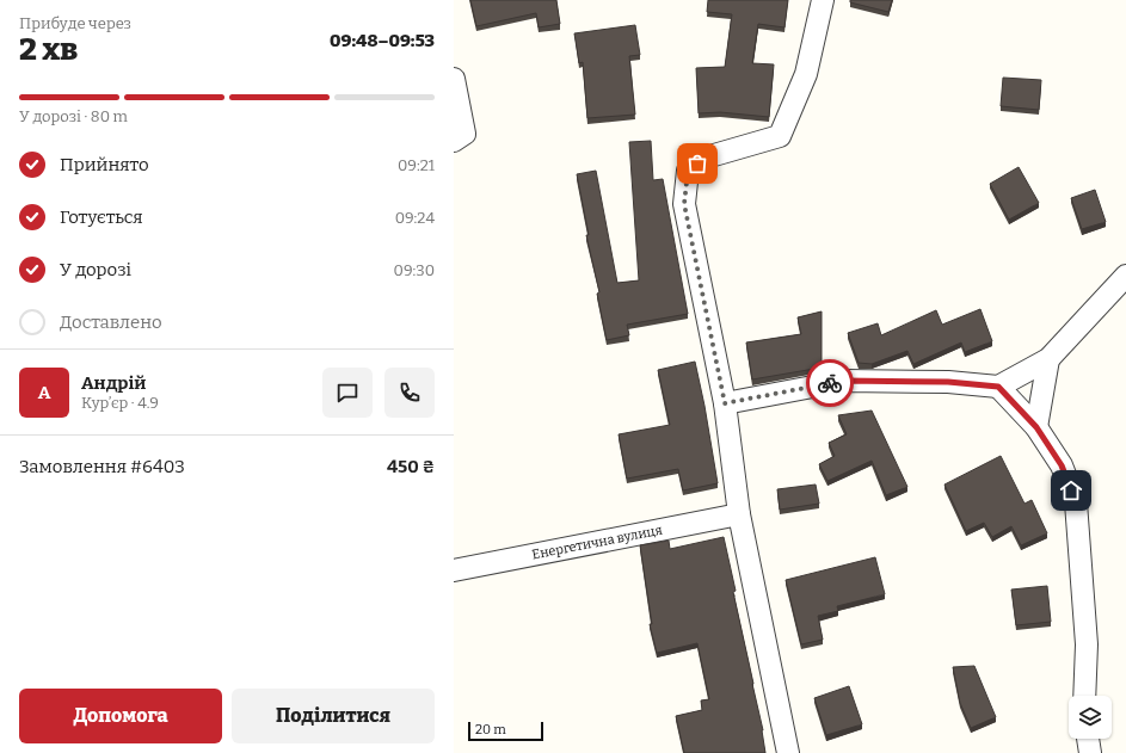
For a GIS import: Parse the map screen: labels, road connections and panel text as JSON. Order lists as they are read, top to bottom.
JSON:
{
  "streets": {
    "street": ["Енергетична вулиця"]
  },
  "scale_bar": "20 m",
  "page": {
    "heading": ["2 хв", "Прибуде через", "09:48–09:53"],
    "panel": [
      "Андрій",
      "Кур’єр · 4.9",
      "Замовлення #6403",
      "450 ₴"
    ],
    "bar": "У дорозі · 80 m",
    "list": [
      ["Прийнято", "09:21"],
      ["Готується", "09:24"],
      ["У дорозі", "09:30"],
      "Доставлено"
    ],
    "round": "А",
    "buttons": ["Допомога", "Поділитися"],
    "scale": "20 m"
  }
}
